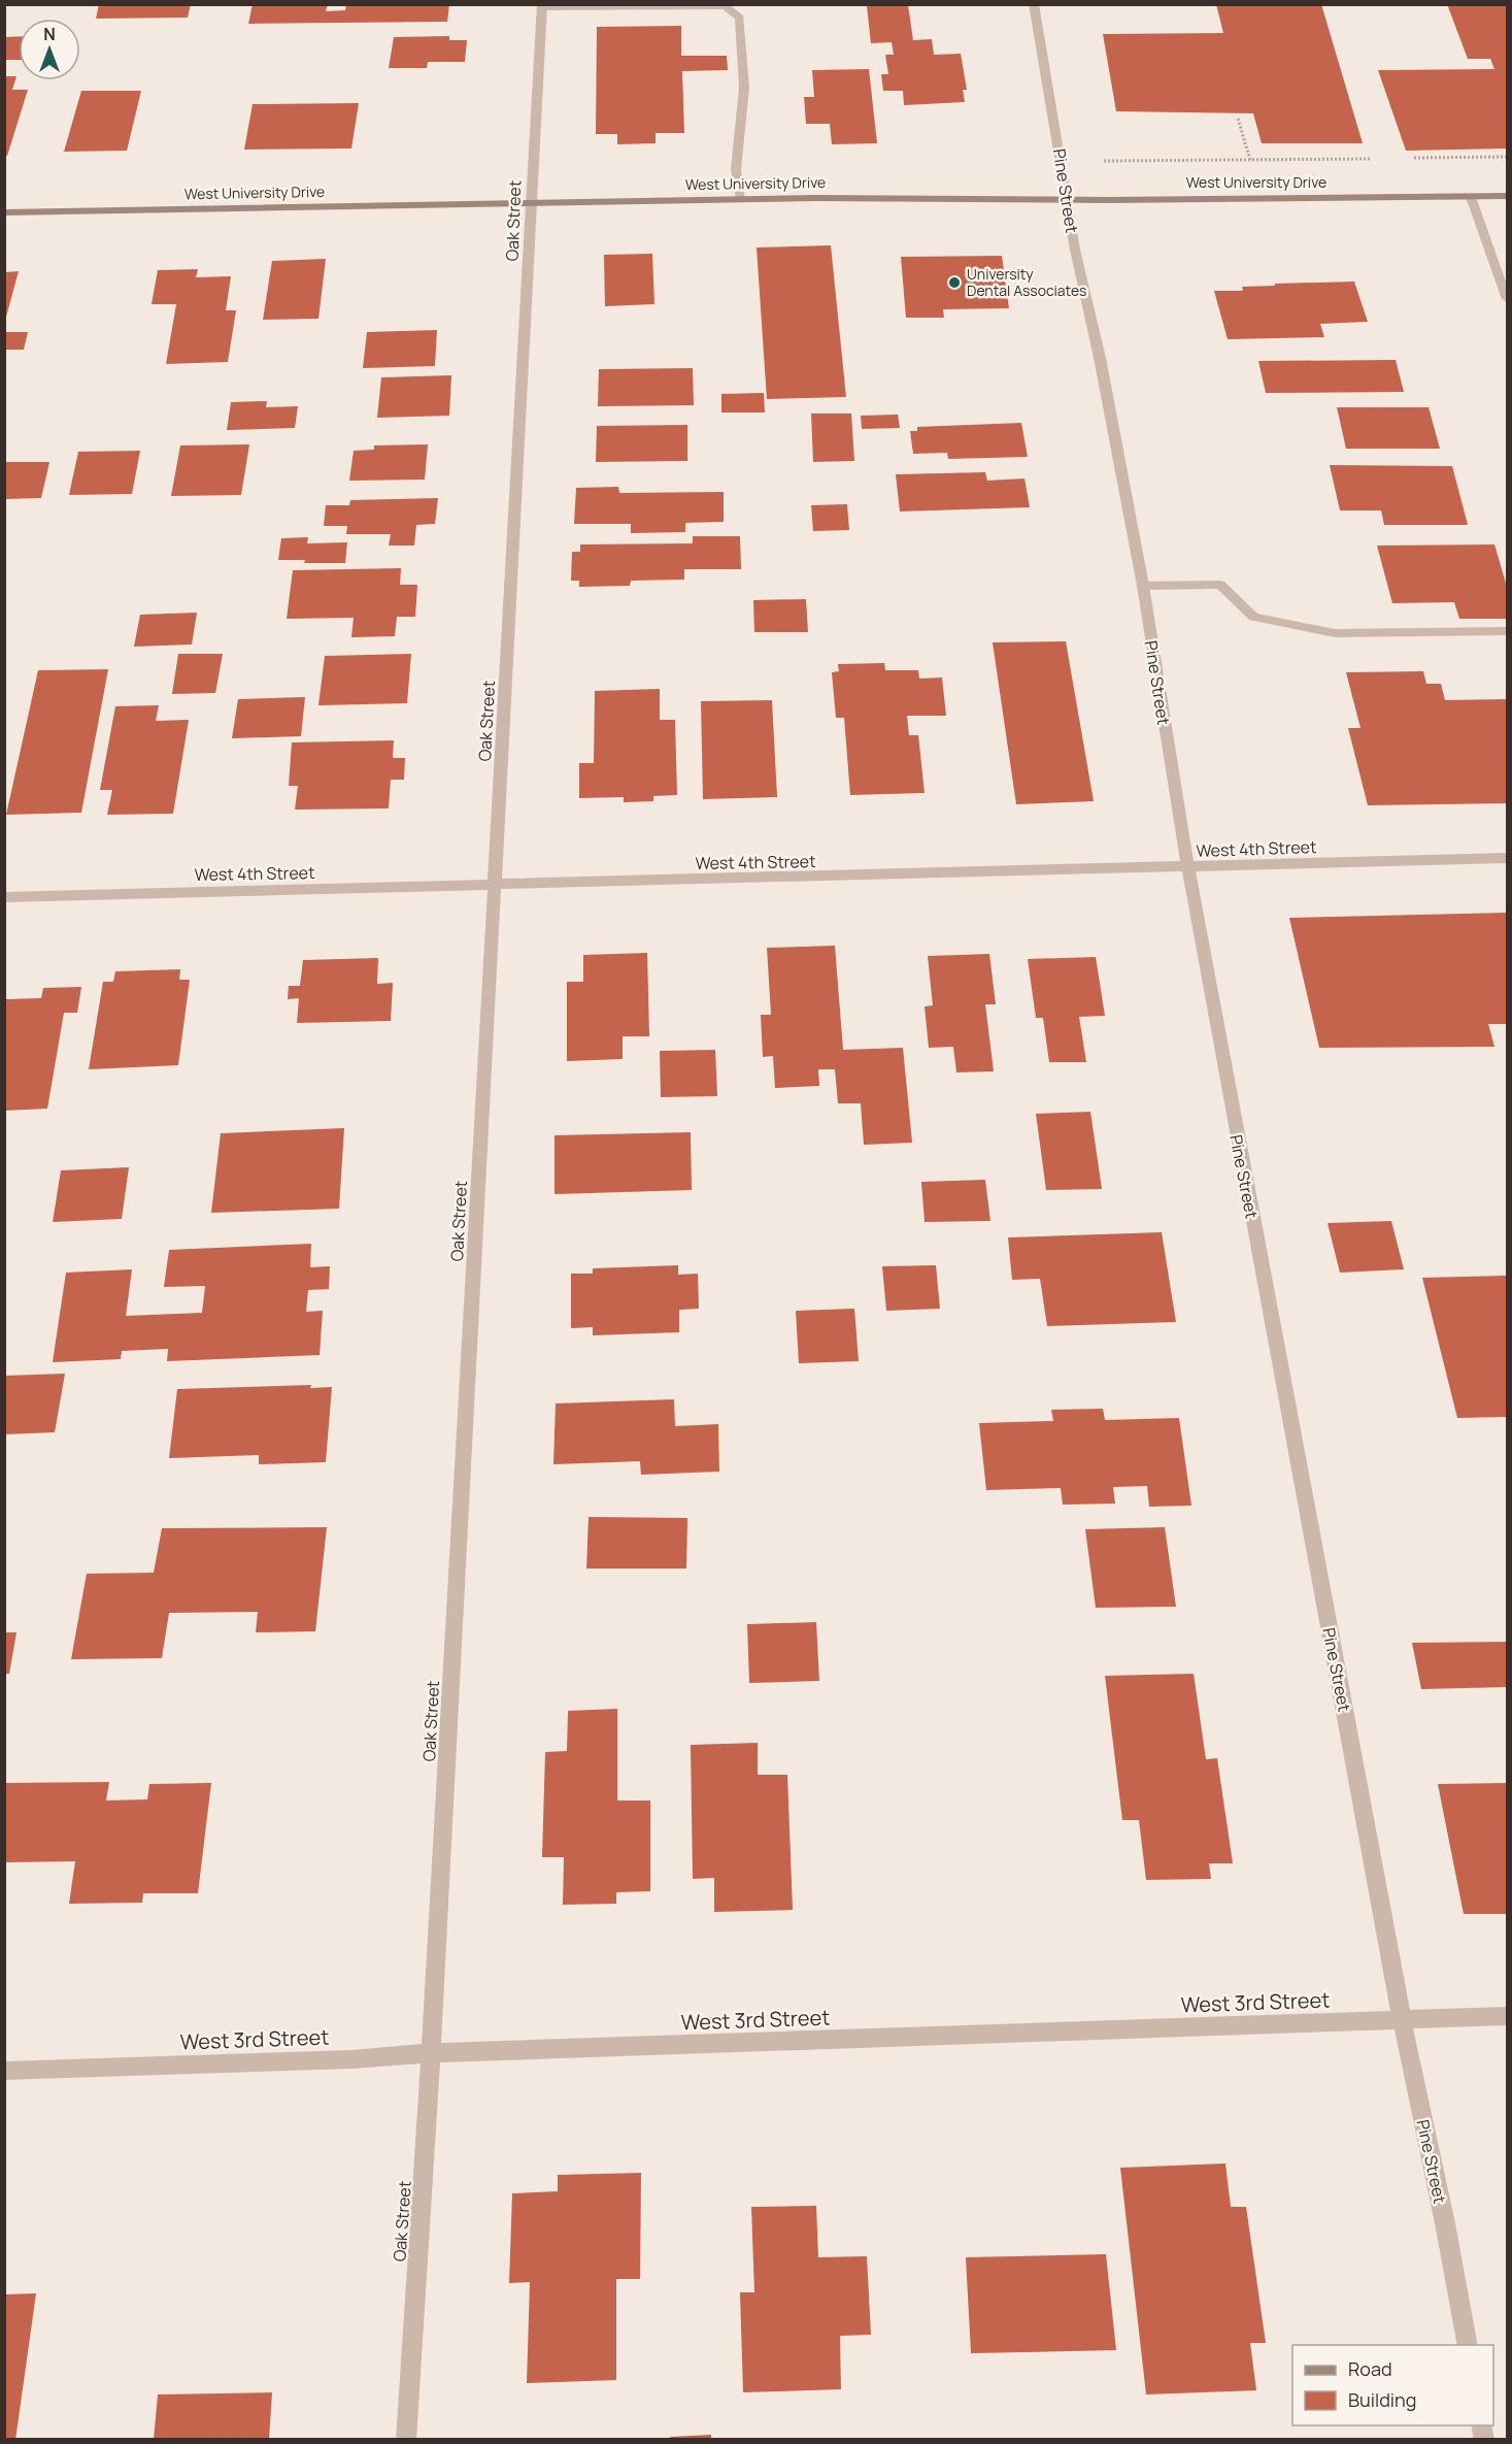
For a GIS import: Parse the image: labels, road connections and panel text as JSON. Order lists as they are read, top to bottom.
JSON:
{
  "streets": {
    "main road": ["West University Drive"],
    "street": [
      "Pine Street",
      "Oak Street",
      "West 4th Street",
      "West 3rd Street"
    ]
  },
  "crossings": [
    ["West University Drive", "Pine Street"],
    ["West University Drive", "Oak Street"],
    ["Pine Street", "West 4th Street"],
    ["Pine Street", "West 3rd Street"],
    ["Oak Street", "West 4th Street"],
    ["Oak Street", "West 3rd Street"]
  ],
  "places": ["University Dental Associates"],
  "legend": ["Road", "Building"],
  "north": "top"
}
